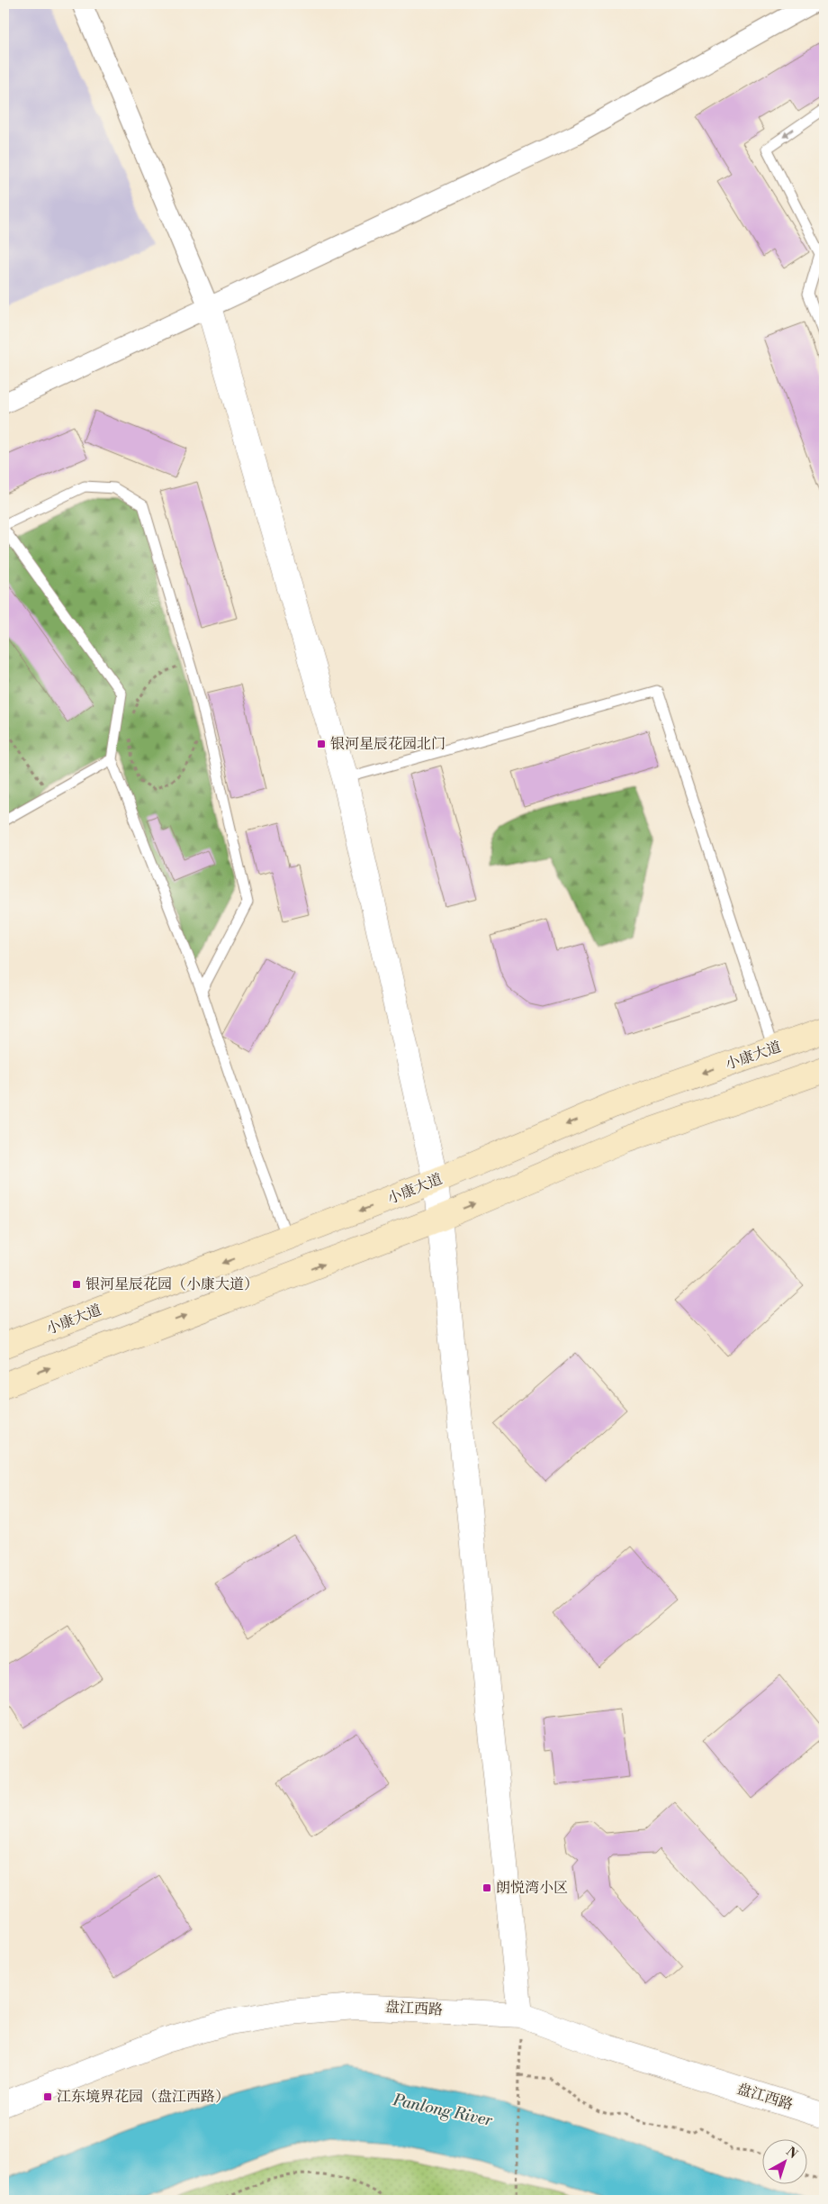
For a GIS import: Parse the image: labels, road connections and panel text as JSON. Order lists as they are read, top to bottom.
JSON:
{
  "streets": {
    "main road": ["小康大道"],
    "street": ["盘江西路"]
  },
  "water": ["Panlong River"],
  "places": {
    "transit": [
      "银河星辰花园北门",
      "银河星辰花园（小康大道）",
      "朗悦湾小区",
      "江东境界花园（盘江西路）"
    ]
  },
  "north": "top right"
}
